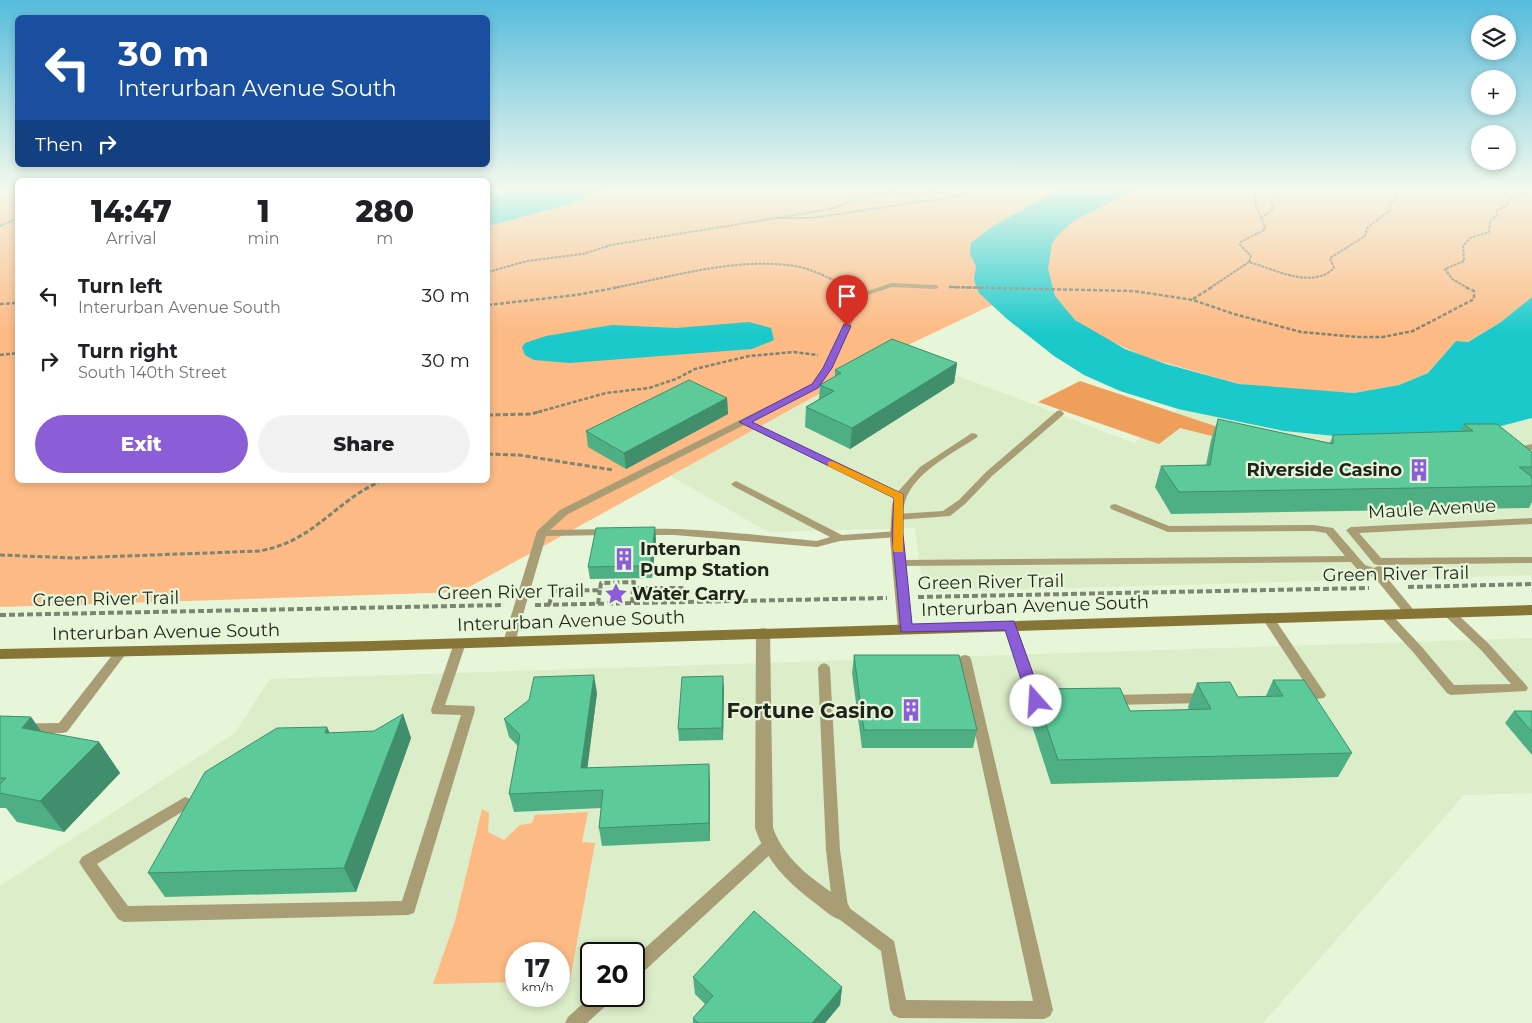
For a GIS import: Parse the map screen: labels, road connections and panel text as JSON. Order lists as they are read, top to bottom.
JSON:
{
  "streets": {
    "main road": ["Interurban Avenue South"],
    "lane": ["Maule Avenue"],
    "path": ["Green River Trail"]
  },
  "places": {
    "building": ["Riverside Casino", "Interurban Pump Station", "Fortune Casino"],
    "place": ["Water Carry"]
  },
  "page": {
    "map_buttons": ["+", "−"],
    "turn": ["30 m", "Interurban Avenue South"],
    "then": "Then",
    "eta": [
      "14:47",
      "Arrival",
      "1",
      "min",
      "280",
      "m"
    ],
    "list": [
      {
        "name": "Turn left",
        "note": "Interurban Avenue South",
        "value": "30 m"
      },
      {
        "name": "Turn right",
        "note": "South 140th Street",
        "value": "30 m"
      }
    ],
    "buttons": ["Exit", "Share"],
    "speed": "17 km/h",
    "limit": "20"
  }
}
